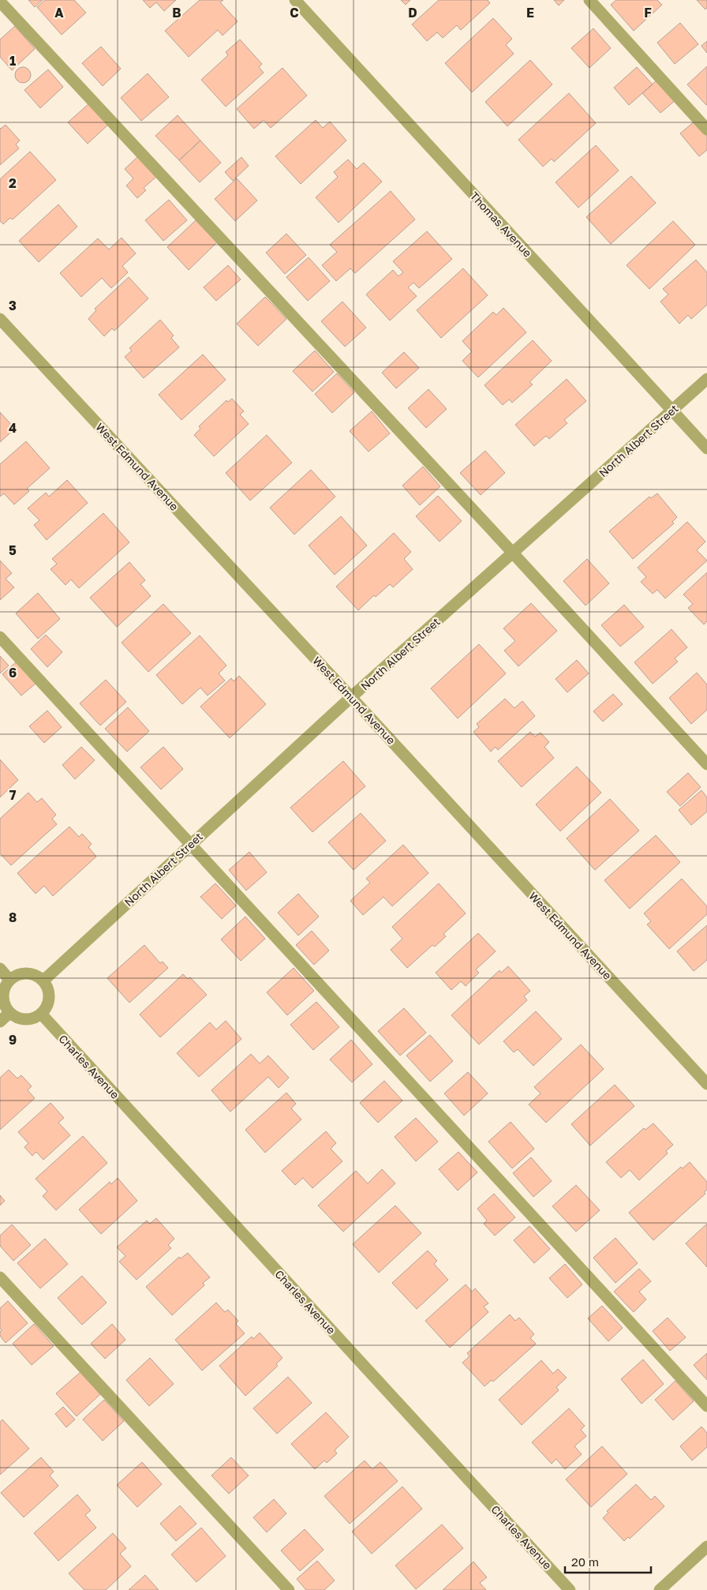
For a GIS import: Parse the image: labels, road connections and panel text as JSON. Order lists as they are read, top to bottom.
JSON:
{
  "streets": {
    "street": [
      "Thomas Avenue",
      "North Albert Street",
      "West Edmund Avenue",
      "Charles Avenue"
    ]
  },
  "crossings": [
    ["Thomas Avenue", "North Albert Street"],
    ["North Albert Street", "West Edmund Avenue"],
    ["North Albert Street", "Charles Avenue"]
  ],
  "scale_bar": "20 m",
  "grid": {
    "columns": [
      "A",
      "B",
      "C",
      "D",
      "E",
      "F"
    ],
    "rows": [
      "1",
      "2",
      "3",
      "4",
      "5",
      "6",
      "7",
      "8",
      "9"
    ]
  }
}
